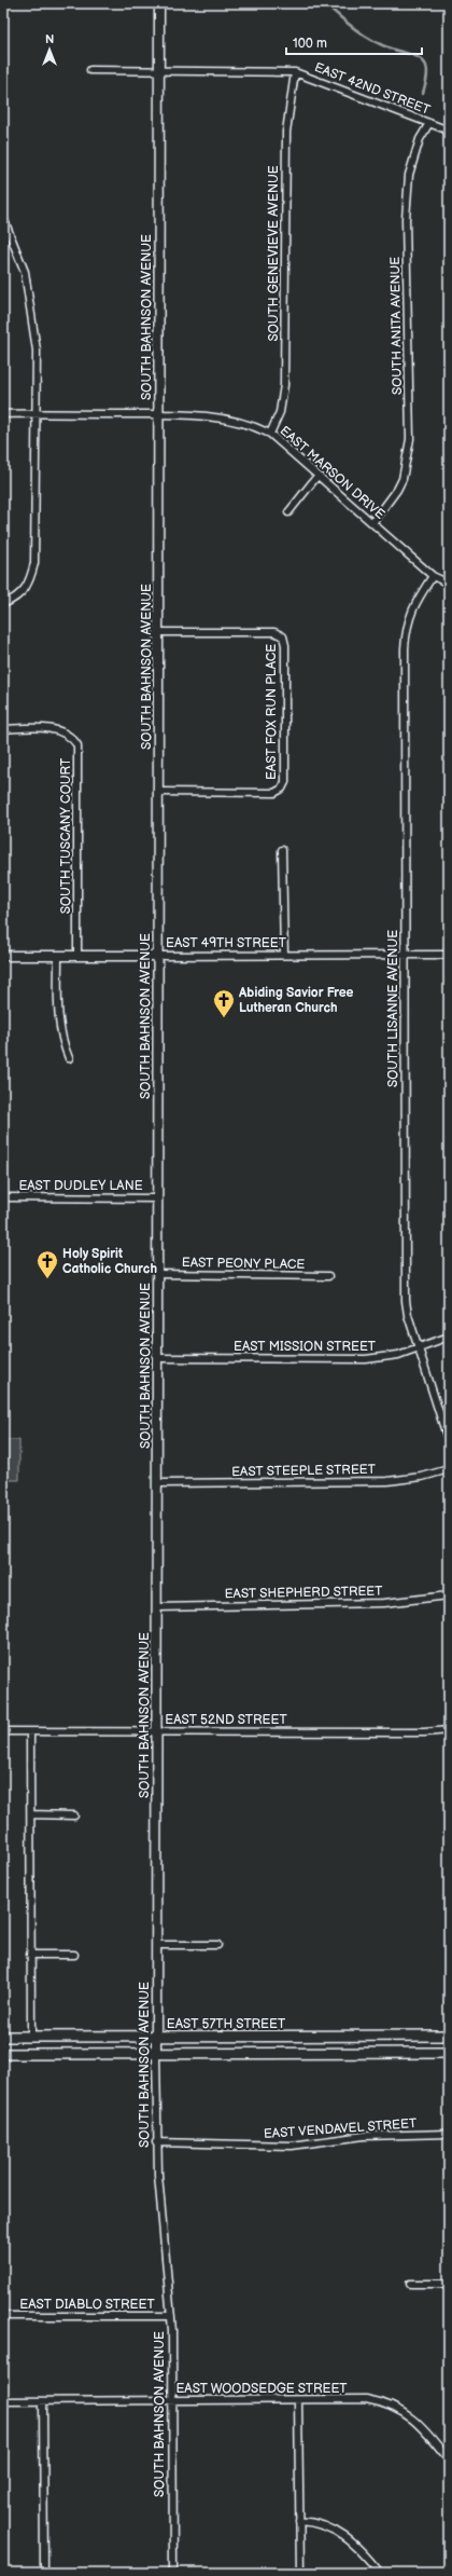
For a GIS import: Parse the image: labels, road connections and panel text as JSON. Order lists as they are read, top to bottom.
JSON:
{
  "streets": {
    "main road": ["EAST 57TH STREET"],
    "street": [
      "EAST 42ND STREET",
      "SOUTH GENEVIEVE AVENUE",
      "SOUTH BAHNSON AVENUE",
      "SOUTH ANITA AVENUE",
      "EAST MARSON DRIVE",
      "EAST FOX RUN PLACE",
      "SOUTH TUSCANY COURT",
      "EAST 49TH STREET",
      "SOUTH LISANNE AVENUE",
      "EAST DUDLEY LANE",
      "EAST PEONY PLACE",
      "EAST MISSION STREET",
      "EAST STEEPLE STREET",
      "EAST SHEPHERD STREET",
      "EAST 52ND STREET",
      "EAST VENDAVEL STREET",
      "EAST DIABLO STREET",
      "EAST WOODSEDGE STREET"
    ]
  },
  "crossings": [
    ["EAST 42ND STREET", "SOUTH GENEVIEVE AVENUE"],
    ["EAST 42ND STREET", "SOUTH BAHNSON AVENUE"],
    ["EAST 42ND STREET", "SOUTH ANITA AVENUE"],
    ["SOUTH GENEVIEVE AVENUE", "EAST MARSON DRIVE"],
    ["SOUTH BAHNSON AVENUE", "EAST MARSON DRIVE"],
    ["SOUTH BAHNSON AVENUE", "EAST FOX RUN PLACE"],
    ["SOUTH BAHNSON AVENUE", "EAST 49TH STREET"],
    ["SOUTH BAHNSON AVENUE", "EAST DUDLEY LANE"],
    ["SOUTH BAHNSON AVENUE", "EAST PEONY PLACE"],
    ["SOUTH BAHNSON AVENUE", "EAST MISSION STREET"],
    ["SOUTH BAHNSON AVENUE", "EAST STEEPLE STREET"],
    ["SOUTH BAHNSON AVENUE", "EAST SHEPHERD STREET"],
    ["SOUTH BAHNSON AVENUE", "EAST 52ND STREET"],
    ["SOUTH BAHNSON AVENUE", "EAST 57TH STREET"],
    ["SOUTH BAHNSON AVENUE", "EAST VENDAVEL STREET"],
    ["SOUTH BAHNSON AVENUE", "EAST DIABLO STREET"],
    ["SOUTH BAHNSON AVENUE", "EAST WOODSEDGE STREET"],
    ["SOUTH ANITA AVENUE", "EAST MARSON DRIVE"],
    ["EAST MARSON DRIVE", "SOUTH LISANNE AVENUE"],
    ["SOUTH TUSCANY COURT", "EAST 49TH STREET"],
    ["EAST 49TH STREET", "SOUTH LISANNE AVENUE"],
    ["SOUTH LISANNE AVENUE", "EAST MISSION STREET"]
  ],
  "places": {
    "church": ["Abiding Savior Free Lutheran Church", "Holy Spirit Catholic Church"]
  },
  "scale_bar": "100 m",
  "north": "top"
}
